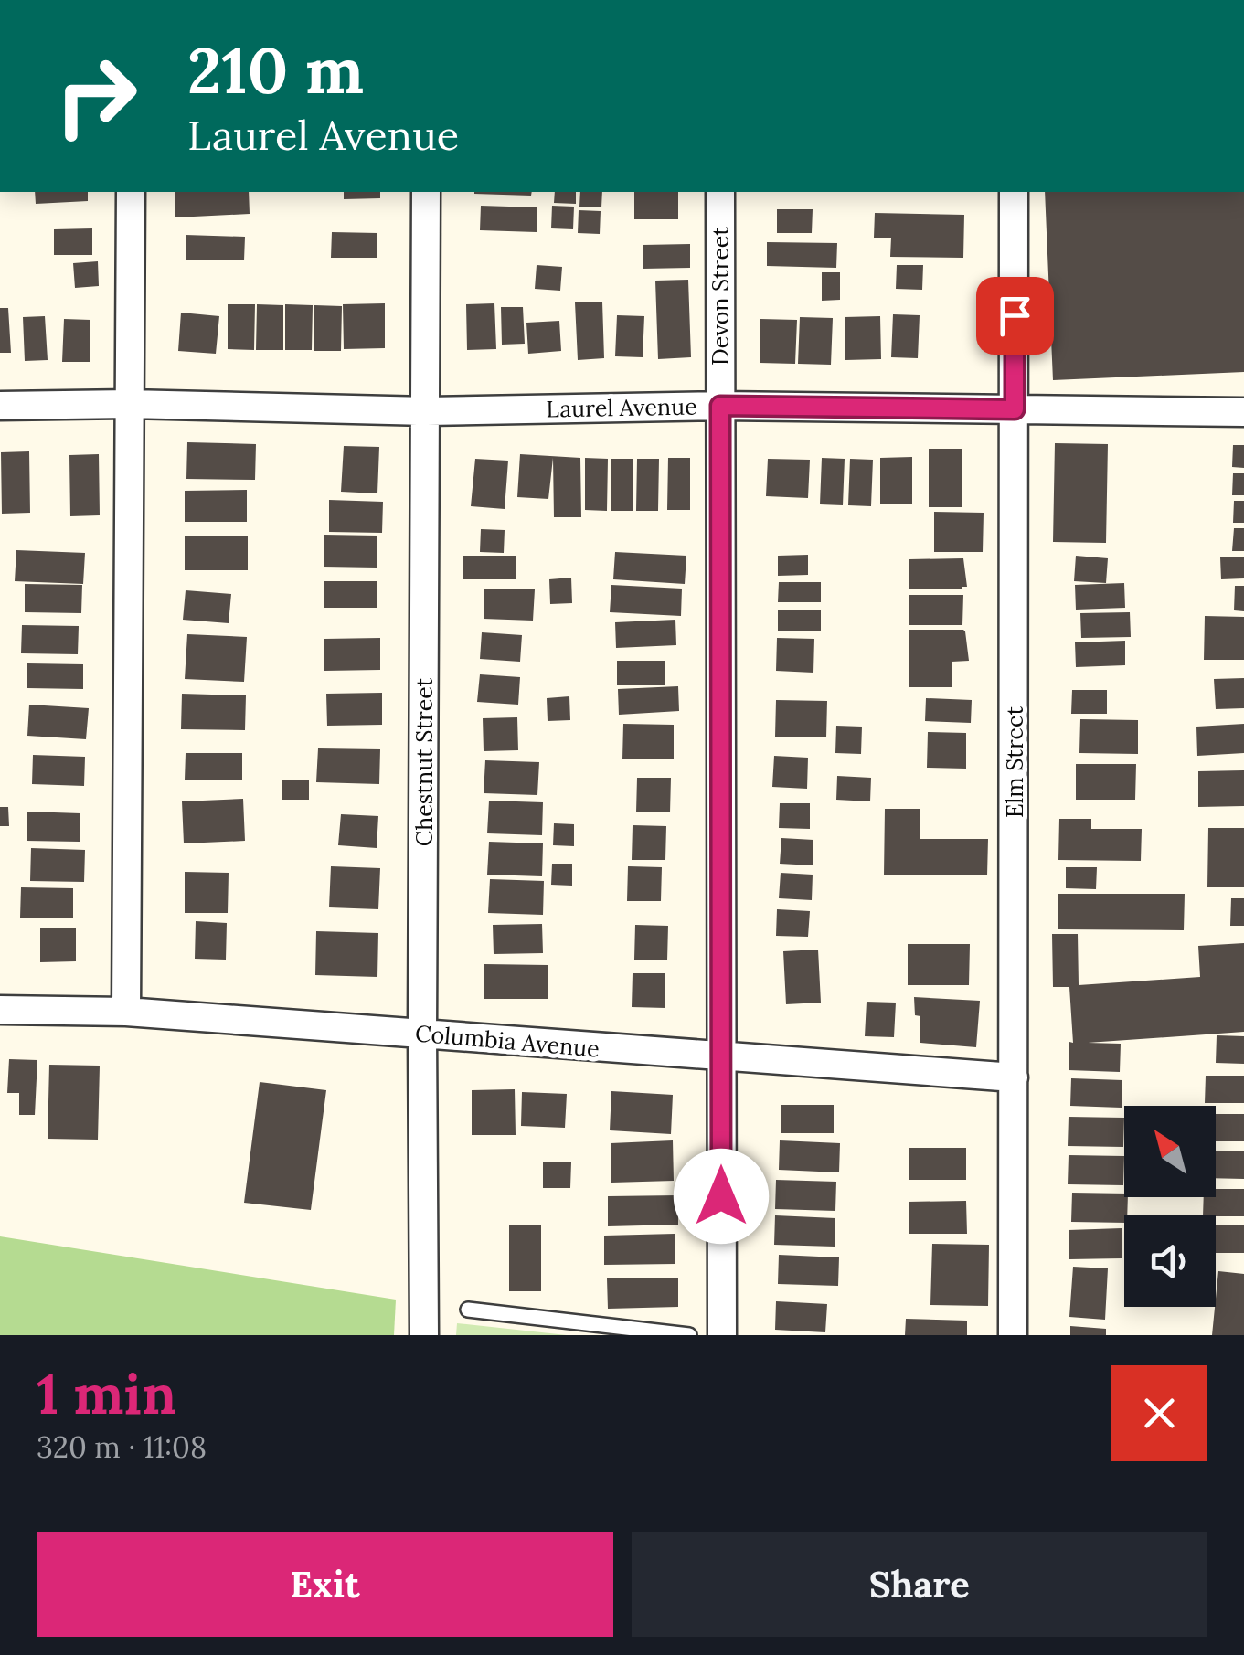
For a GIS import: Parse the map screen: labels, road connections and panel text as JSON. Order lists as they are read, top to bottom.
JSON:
{
  "streets": {
    "street": [
      "Devon Street",
      "Laurel Avenue",
      "Chestnut Street",
      "Elm Street",
      "Columbia Avenue"
    ]
  },
  "crossings": [
    ["Devon Street", "Laurel Avenue"],
    ["Devon Street", "Columbia Avenue"],
    ["Laurel Avenue", "Chestnut Street"],
    ["Laurel Avenue", "Elm Street"],
    ["Chestnut Street", "Columbia Avenue"],
    ["Elm Street", "Columbia Avenue"]
  ],
  "north": "top left",
  "page": {
    "turn": ["210 m", "Laurel Avenue"],
    "heading": ["1 min", "320 m · 11:08"],
    "buttons": ["Exit", "Share"]
  }
}
